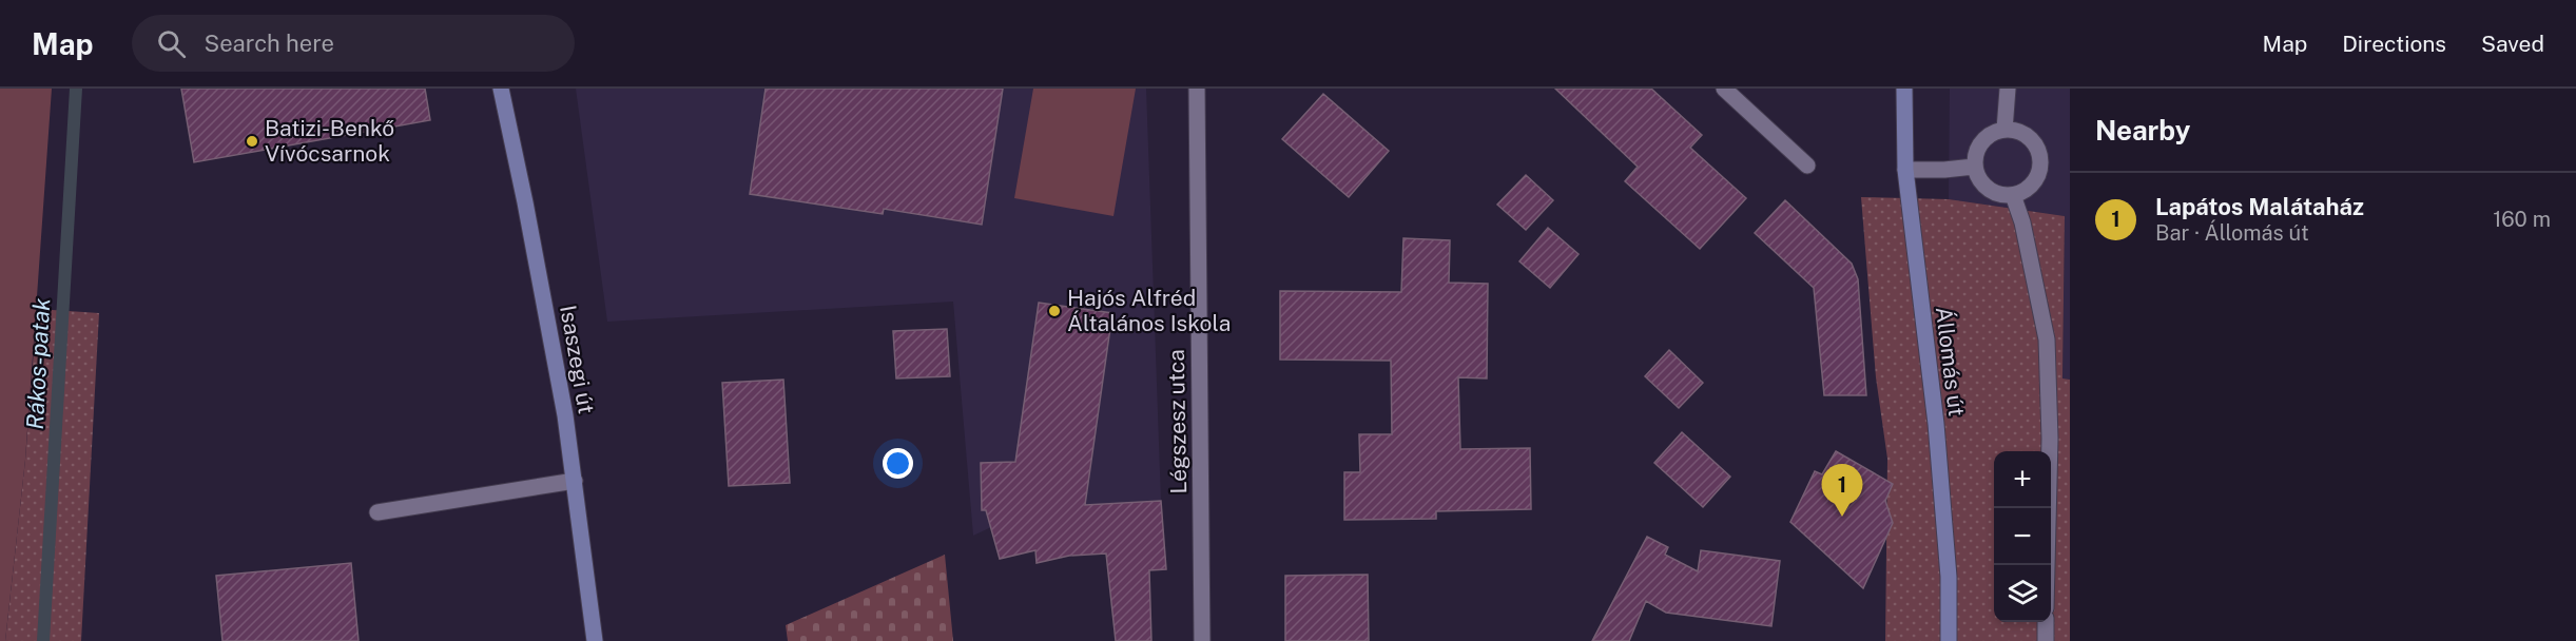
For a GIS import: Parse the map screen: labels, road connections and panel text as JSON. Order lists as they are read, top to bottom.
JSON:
{
  "streets": {
    "main road": ["Isaszegi út", "Állomás út"],
    "street": ["Légszesz utca"]
  },
  "water": ["Rákos-patak"],
  "places": ["Batizi-Benkő Vívócsarnok", "Hajós Alfréd Általános Iskola"],
  "page": {
    "header": "Map",
    "search": "Search here",
    "nav": ["Map", "Directions", "Saved"],
    "heading": "Nearby",
    "list": [
      {
        "mark": "1",
        "name": "Lapátos Malátaház",
        "note": "Bar · Állomás út",
        "value": "160 m"
      }
    ],
    "map_buttons": ["+", "−"],
    "pins": "1"
  }
}
